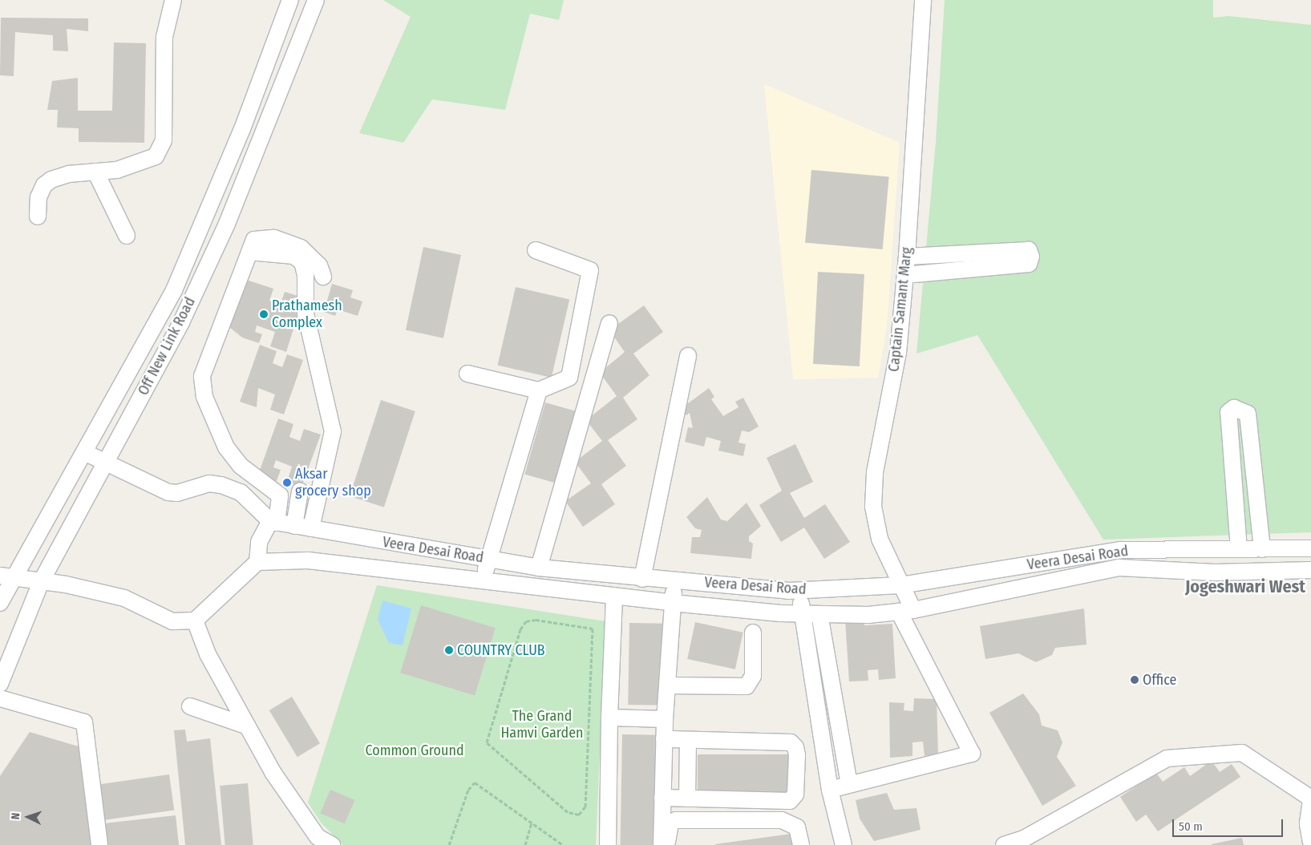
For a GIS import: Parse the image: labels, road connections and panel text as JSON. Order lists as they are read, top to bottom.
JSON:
{
  "streets": {
    "street": ["Captain Samant Marg", "Off New Link Road", "Veera Desai Road"]
  },
  "crossings": [
    ["Captain Samant Marg", "Veera Desai Road"]
  ],
  "districts": ["Jogeshwari West"],
  "parks": ["The Grand Hamvi Garden", "Common Ground"],
  "places": [
    "Prathamesh Complex",
    "Aksar grocery shop",
    "COUNTRY CLUB",
    "Office"
  ],
  "scale_bar": "50 m",
  "north": "left"
}
